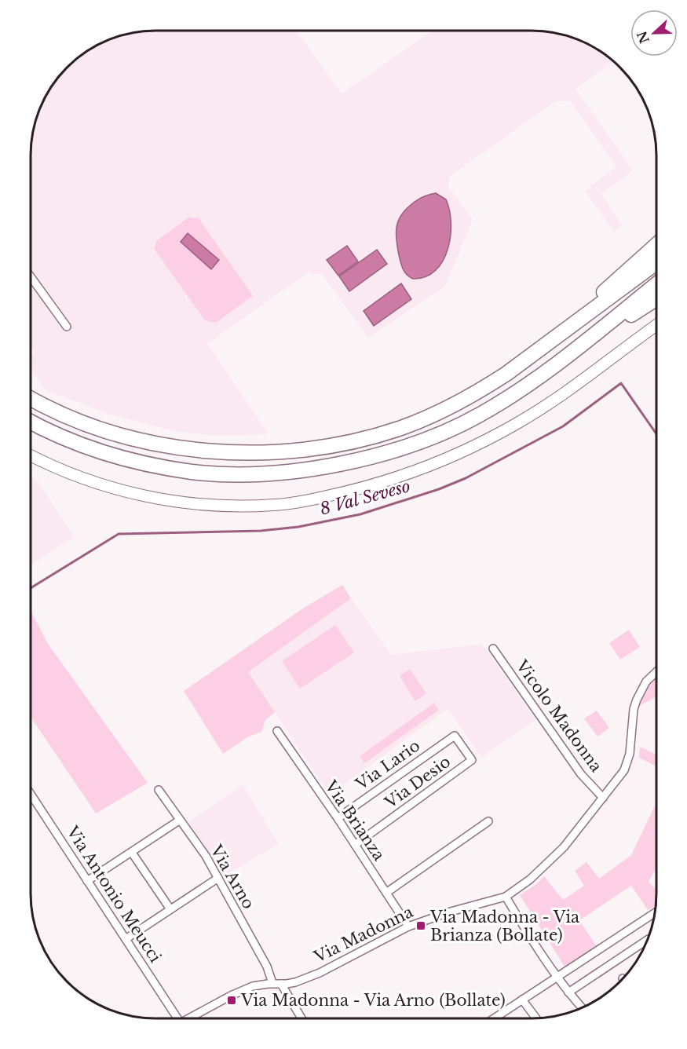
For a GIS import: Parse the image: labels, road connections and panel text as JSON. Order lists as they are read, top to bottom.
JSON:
{
  "streets": {
    "street": [
      "Vicolo Madonna",
      "Via Lario",
      "Via Desio",
      "Via Brianza",
      "Via Arno",
      "Via Antonio Meucci",
      "Via Madonna"
    ]
  },
  "crossings": [
    ["Vicolo Madonna", "Via Madonna"],
    ["Via Lario", "Via Desio"],
    ["Via Lario", "Via Brianza"],
    ["Via Desio", "Via Brianza"],
    ["Via Brianza", "Via Madonna"],
    ["Via Arno", "Via Madonna"]
  ],
  "water": ["8 Val Seveso"],
  "places": {
    "transit": ["Via Madonna - Via Brianza (Bollate)", "Via Madonna - Via Arno (Bollate)"]
  },
  "north": "left"
}
